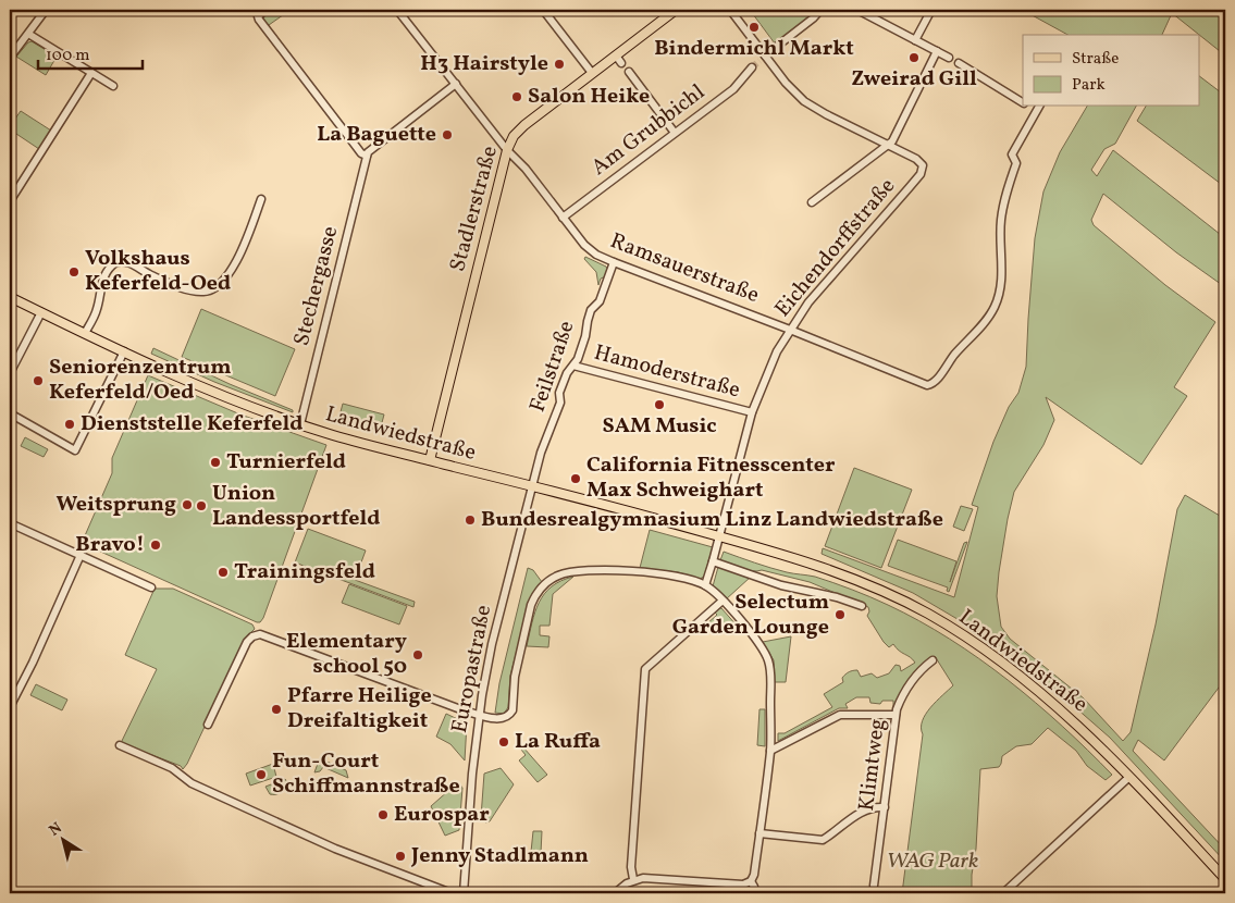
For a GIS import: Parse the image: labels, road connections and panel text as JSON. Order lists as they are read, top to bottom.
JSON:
{
  "streets": {
    "main road": ["Stadlerstraße", "Landwiedstraße"],
    "street": [
      "Am Grubbichl",
      "Eichendorffstraße",
      "Ramsauerstraße",
      "Stechergasse",
      "Feilstraße",
      "Hamoderstraße",
      "Europastraße",
      "Klimtweg"
    ]
  },
  "crossings": [
    ["Am Grubbichl", "Ramsauerstraße"],
    ["Stadlerstraße", "Ramsauerstraße"],
    ["Stadlerstraße", "Landwiedstraße"],
    ["Eichendorffstraße", "Ramsauerstraße"],
    ["Eichendorffstraße", "Hamoderstraße"],
    ["Eichendorffstraße", "Landwiedstraße"],
    ["Ramsauerstraße", "Feilstraße"],
    ["Stechergasse", "Landwiedstraße"],
    ["Feilstraße", "Hamoderstraße"],
    ["Feilstraße", "Landwiedstraße"],
    ["Feilstraße", "Europastraße"],
    ["Landwiedstraße", "Europastraße"]
  ],
  "parks": ["WAG Park"],
  "places": [
    "Bindermichl Markt",
    "Zweirad Gill",
    "H3 Hairstyle",
    "Salon Heike",
    "La Baguette",
    "Volkshaus Keferfeld-Oed",
    "Seniorenzentrum Keferfeld/Oed",
    "SAM Music",
    "Dienststelle Keferfeld",
    "Turnierfeld",
    "California Fitnesscenter Max Schweighart",
    "Weitsprung",
    "Union Landessportfeld",
    "Bundesrealgymnasium Linz Landwiedstraße",
    "Bravo!",
    "Trainingsfeld",
    "Selectum Garden Lounge",
    "Elementary school 50",
    "Pfarre Heilige Dreifaltigkeit",
    "La Ruffa",
    "Fun-Court Schiffmannstraße",
    "Eurospar",
    "Jenny Stadlmann"
  ],
  "legend": ["Straße", "Park"],
  "scale_bar": "100 m",
  "north": "top left"
}
